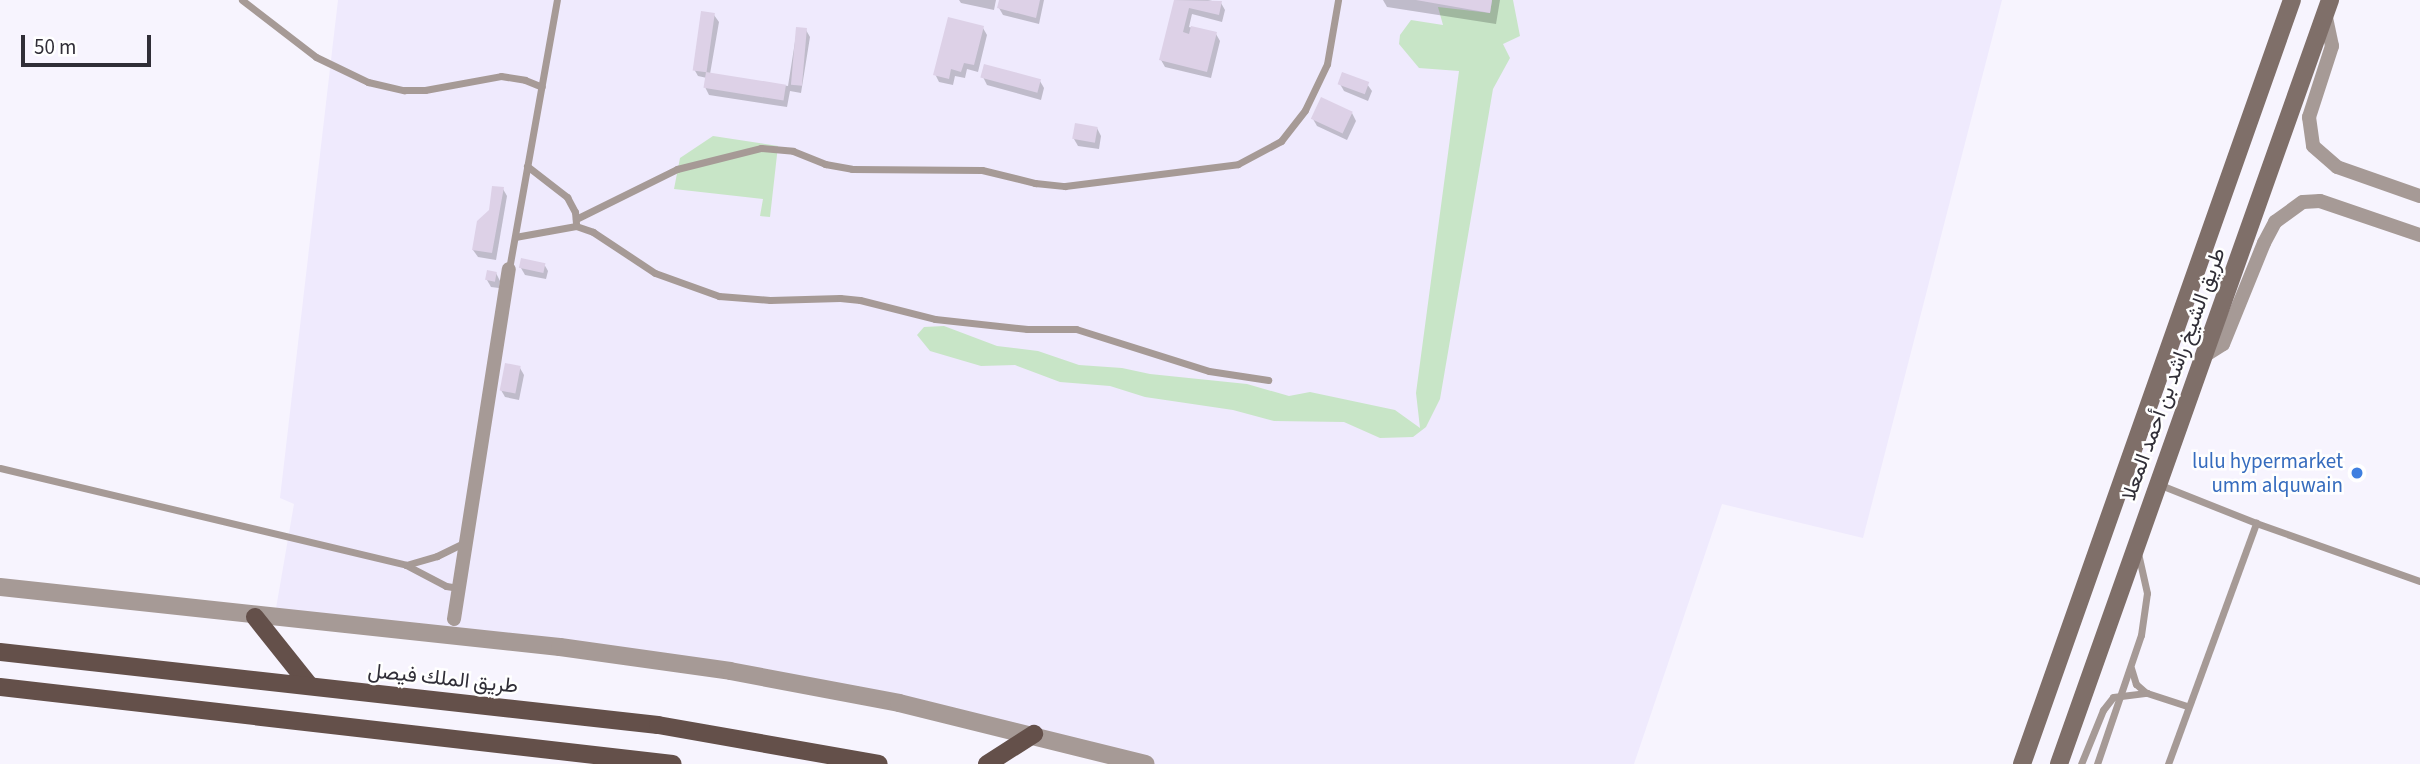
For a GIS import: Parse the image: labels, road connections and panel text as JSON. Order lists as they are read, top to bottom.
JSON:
{
  "streets": {
    "main road": ["طريق الشيخ راشد بن أحمد المعلا", "طريق الملك فيصل"]
  },
  "places": ["lulu hypermarket umm alquwain"],
  "scale_bar": "50 m"
}
